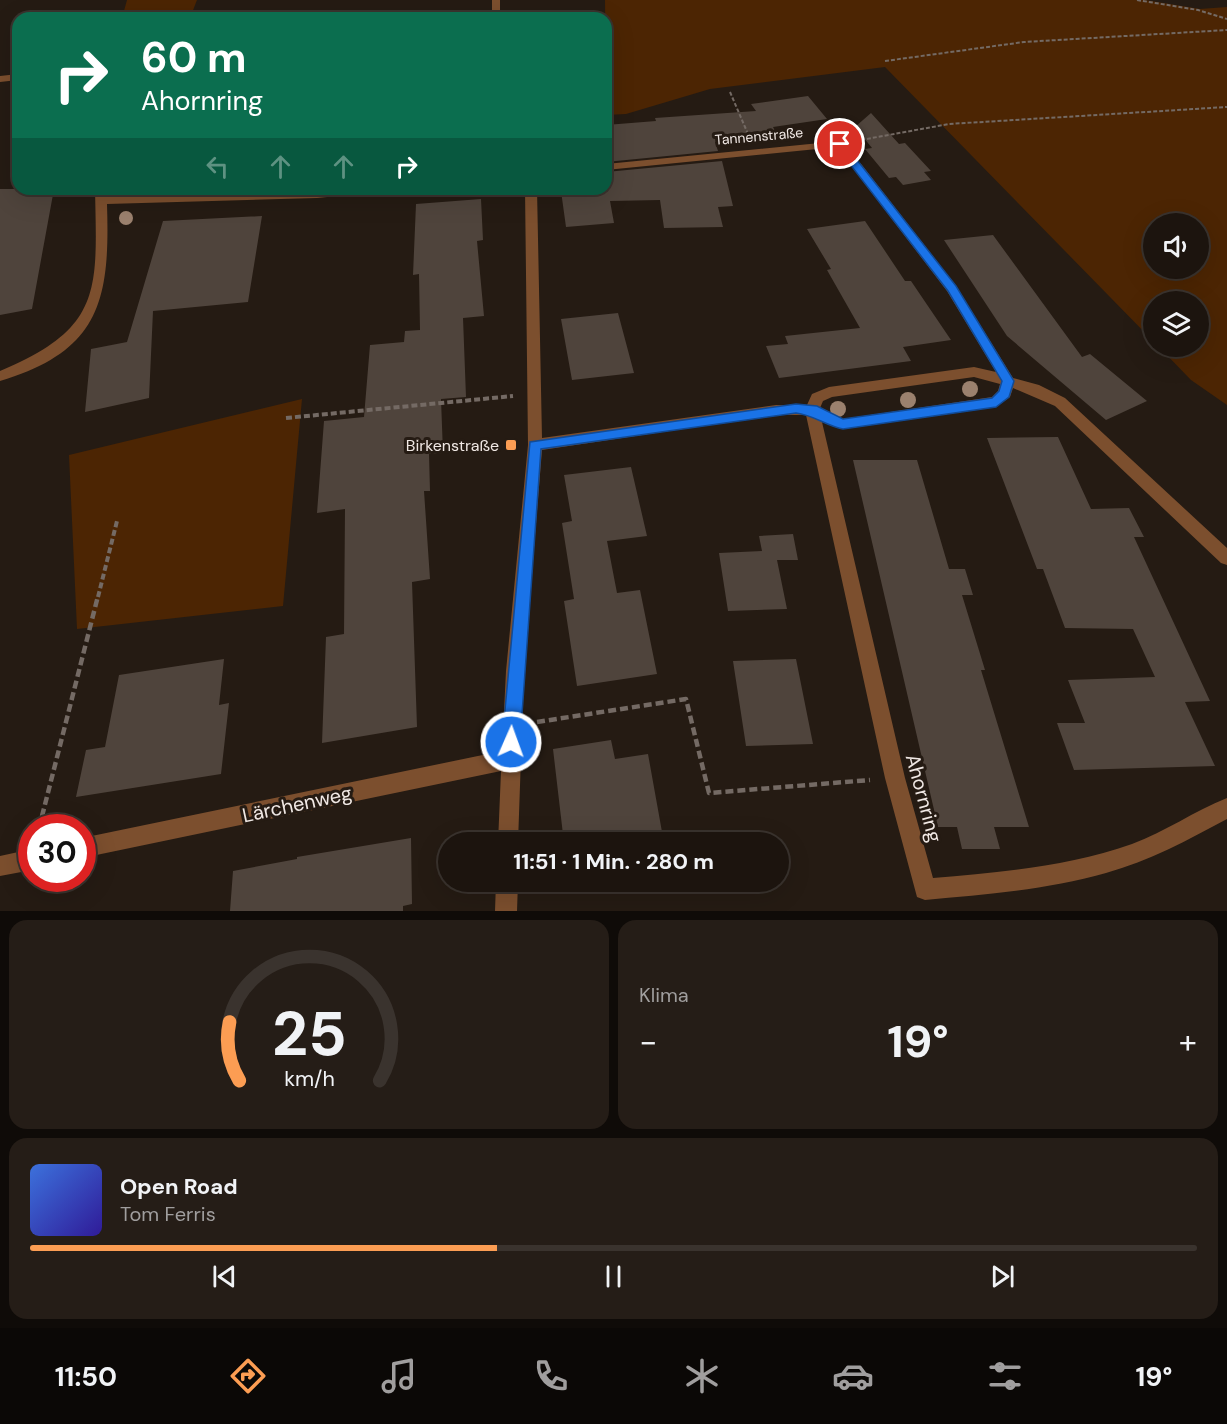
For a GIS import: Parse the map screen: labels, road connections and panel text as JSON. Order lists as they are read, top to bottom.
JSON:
{
  "streets": {
    "street": ["Tannenstraße", "Ahornring", "Lärchenweg"]
  },
  "places": {
    "transit": ["Birkenstraße"]
  },
  "page": {
    "turn": ["60 m", "Ahornring"],
    "limit": "30",
    "trip": "11:51 · 1 Min. · 280 m",
    "tile": "Klima",
    "heat": ["−", "19°", "+"],
    "song": ["Open Road", "Tom Ferris"],
    "tabs": ["11:50", "19°"],
    "gauge": ["25", "km/h"]
  }
}
